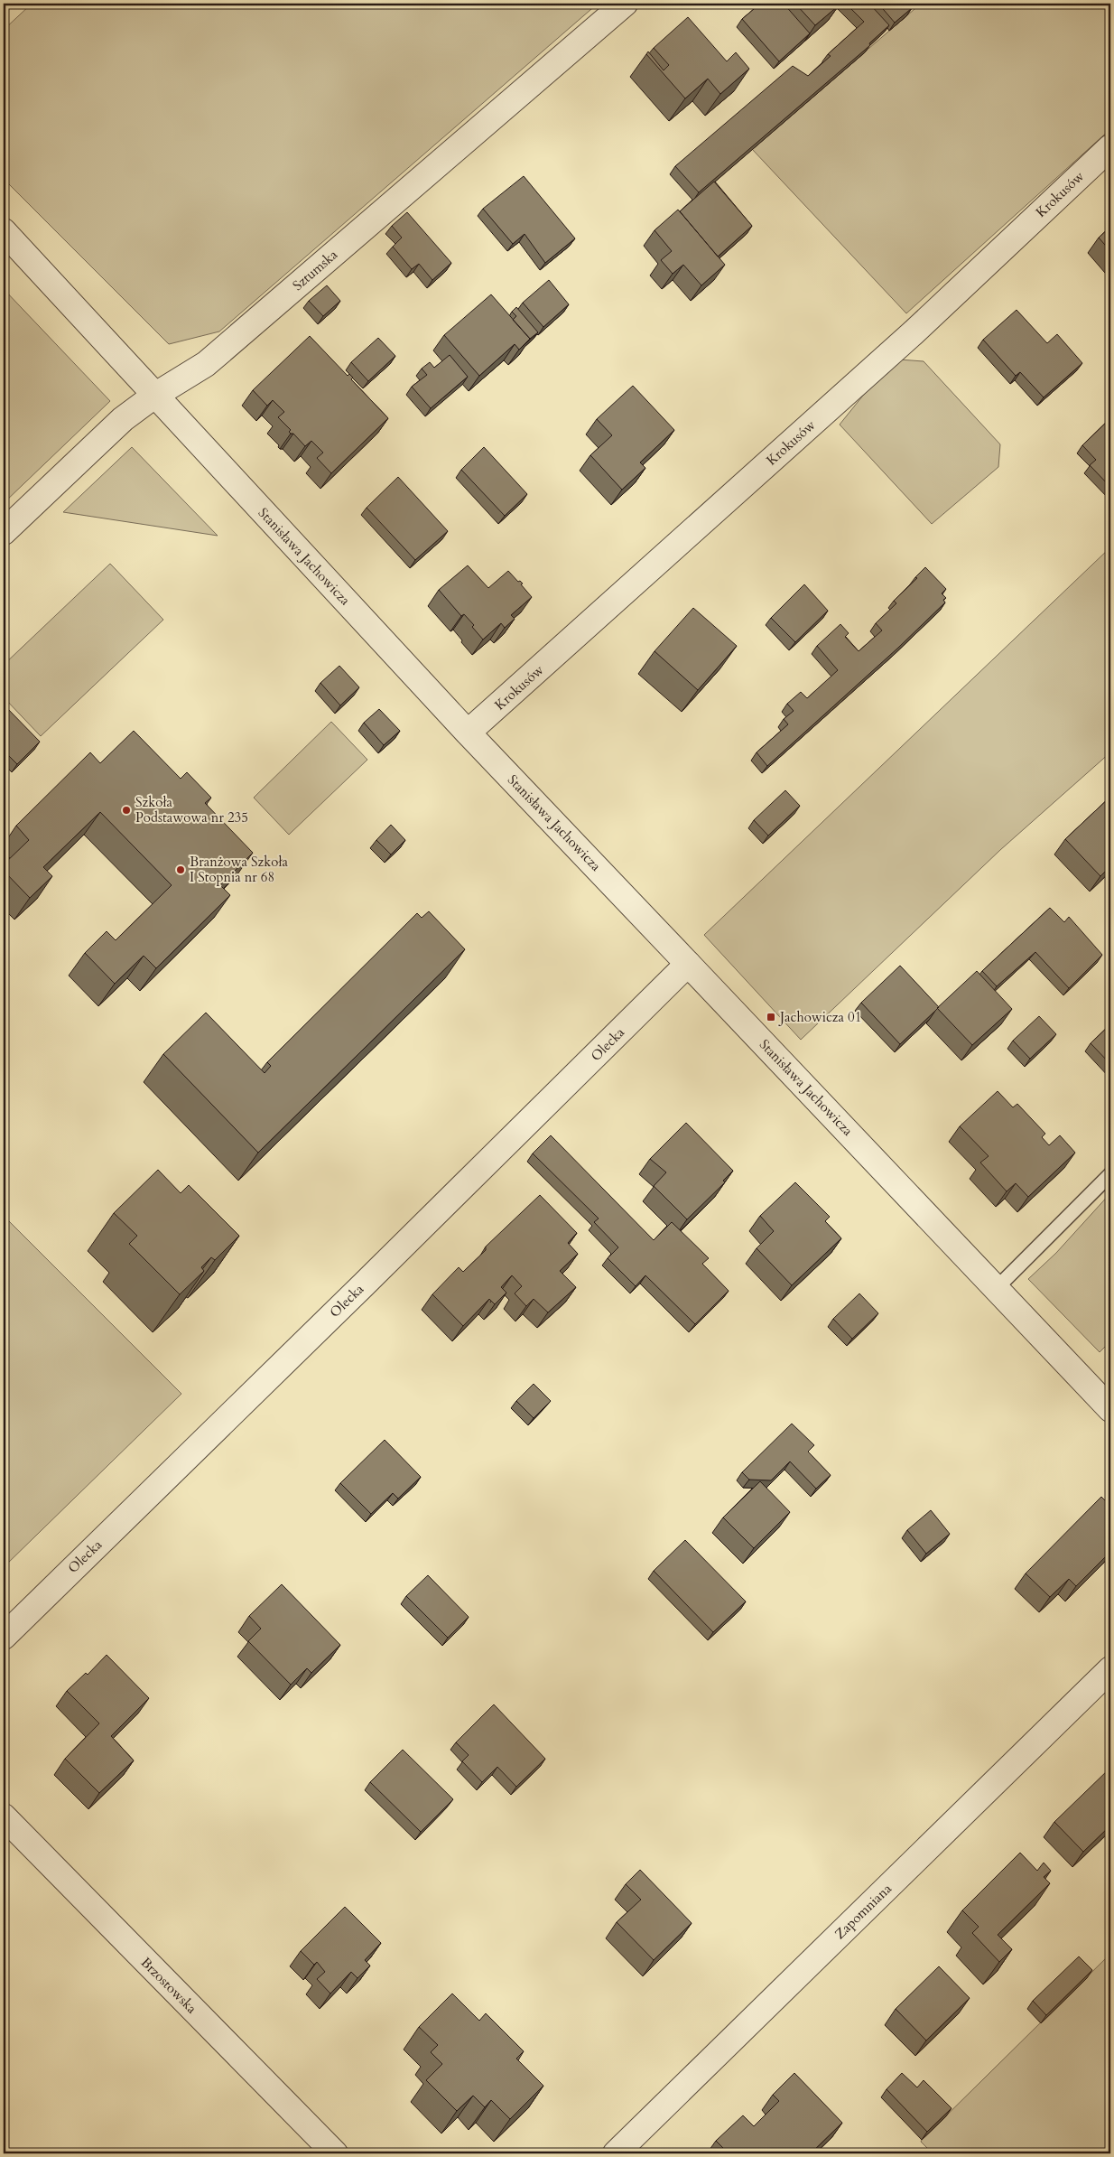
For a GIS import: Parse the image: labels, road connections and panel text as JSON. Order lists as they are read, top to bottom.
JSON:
{
  "streets": {
    "street": [
      "Krokusów",
      "Sztumska",
      "Stanisława Jachowicza",
      "Olecka",
      "Zapomniana",
      "Brzostowska"
    ]
  },
  "crossings": [
    ["Krokusów", "Stanisława Jachowicza"],
    ["Sztumska", "Stanisława Jachowicza"],
    ["Stanisława Jachowicza", "Olecka"]
  ],
  "places": {
    "other": ["Szkoła Podstawowa nr 235", "Branżowa Szkoła I Stopnia nr 68"],
    "transit": ["Jachowicza 01"]
  }
}
